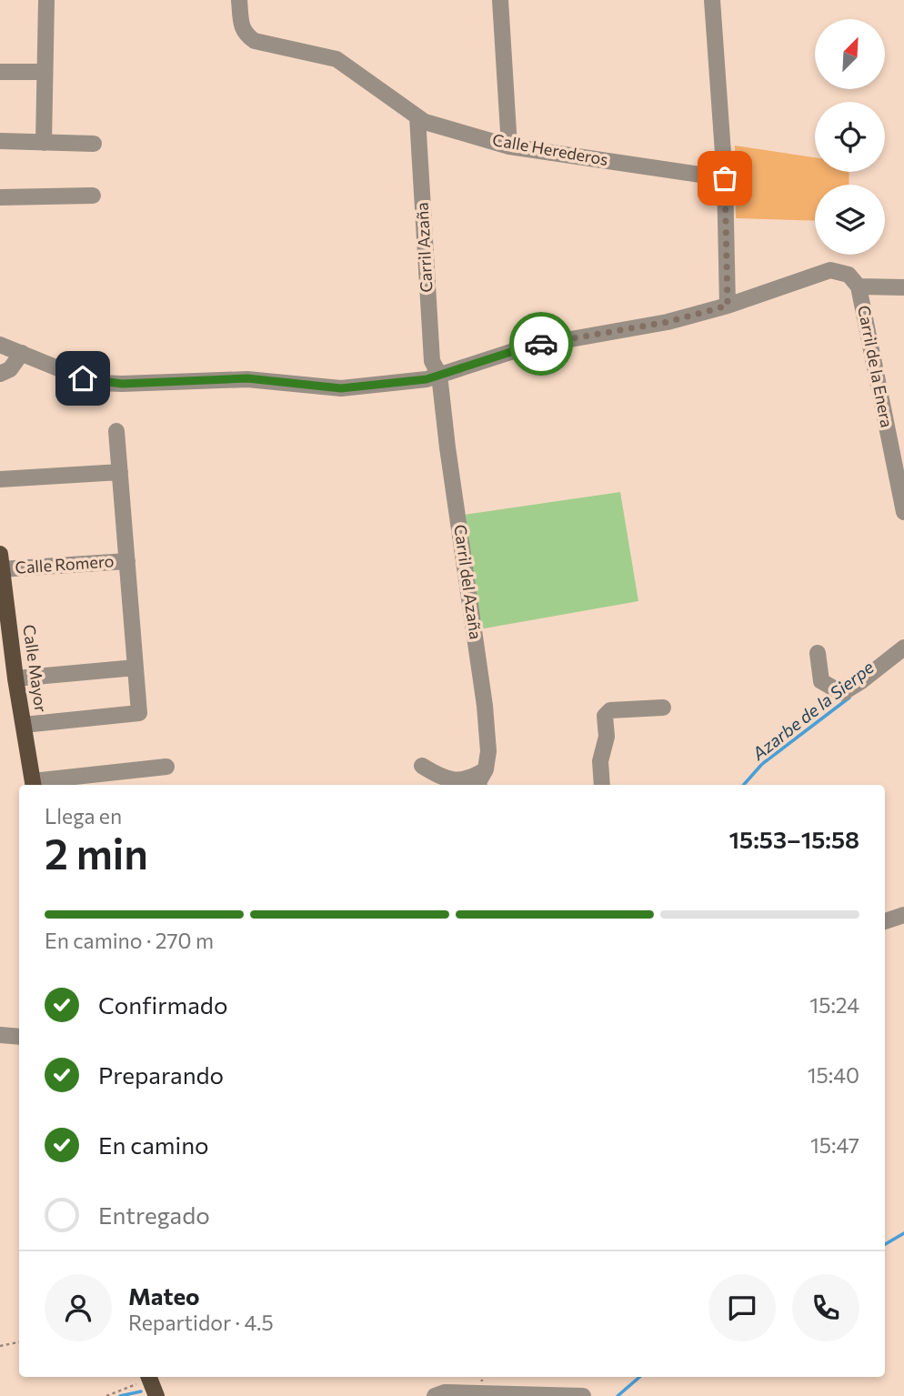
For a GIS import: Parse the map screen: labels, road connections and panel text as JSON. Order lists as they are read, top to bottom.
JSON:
{
  "streets": {
    "main road": ["Calle Mayor"],
    "street": [
      "Calle Herederos",
      "Carril Azaña",
      "Carril de la Enera",
      "Calle Romero",
      "Carril del Azaña"
    ]
  },
  "crossings": [
    ["Calle Herederos", "Carril Azaña"],
    ["Carril Azaña", "Carril de la Enera"],
    ["Carril Azaña", "Carril del Azaña"],
    ["Carril de la Enera", "Carril del Azaña"],
    ["Calle Romero", "Calle Mayor"]
  ],
  "water": ["Azarbe de la Sierpe"],
  "north": "top right",
  "page": {
    "heading": ["2 min", "Llega en", "15:53–15:58"],
    "panel": ["Mateo", "Repartidor · 4.5"],
    "bar": "En camino · 270 m",
    "list": [
      ["Confirmado", "15:24"],
      ["Preparando", "15:40"],
      ["En camino", "15:47"],
      "Entregado"
    ]
  }
}
